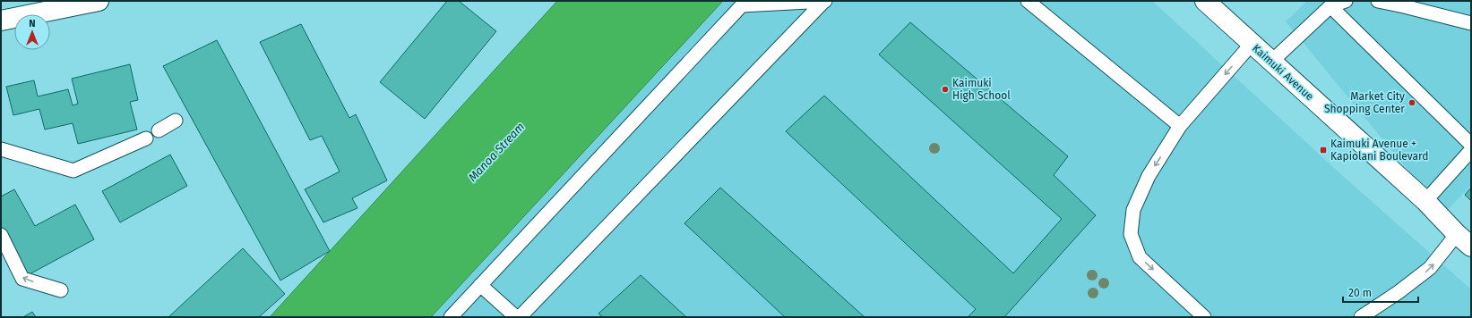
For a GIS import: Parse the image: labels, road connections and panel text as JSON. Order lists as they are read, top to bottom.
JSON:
{
  "streets": {
    "street": ["Kaimuki Avenue"]
  },
  "water": ["Manoa Stream"],
  "places": {
    "other": ["Kaimuki High School", "Market City Shopping Center"],
    "transit": ["Kaimuki Avenue + Kapiolani Boulevard"]
  },
  "scale_bar": "20 m",
  "north": "top"
}
